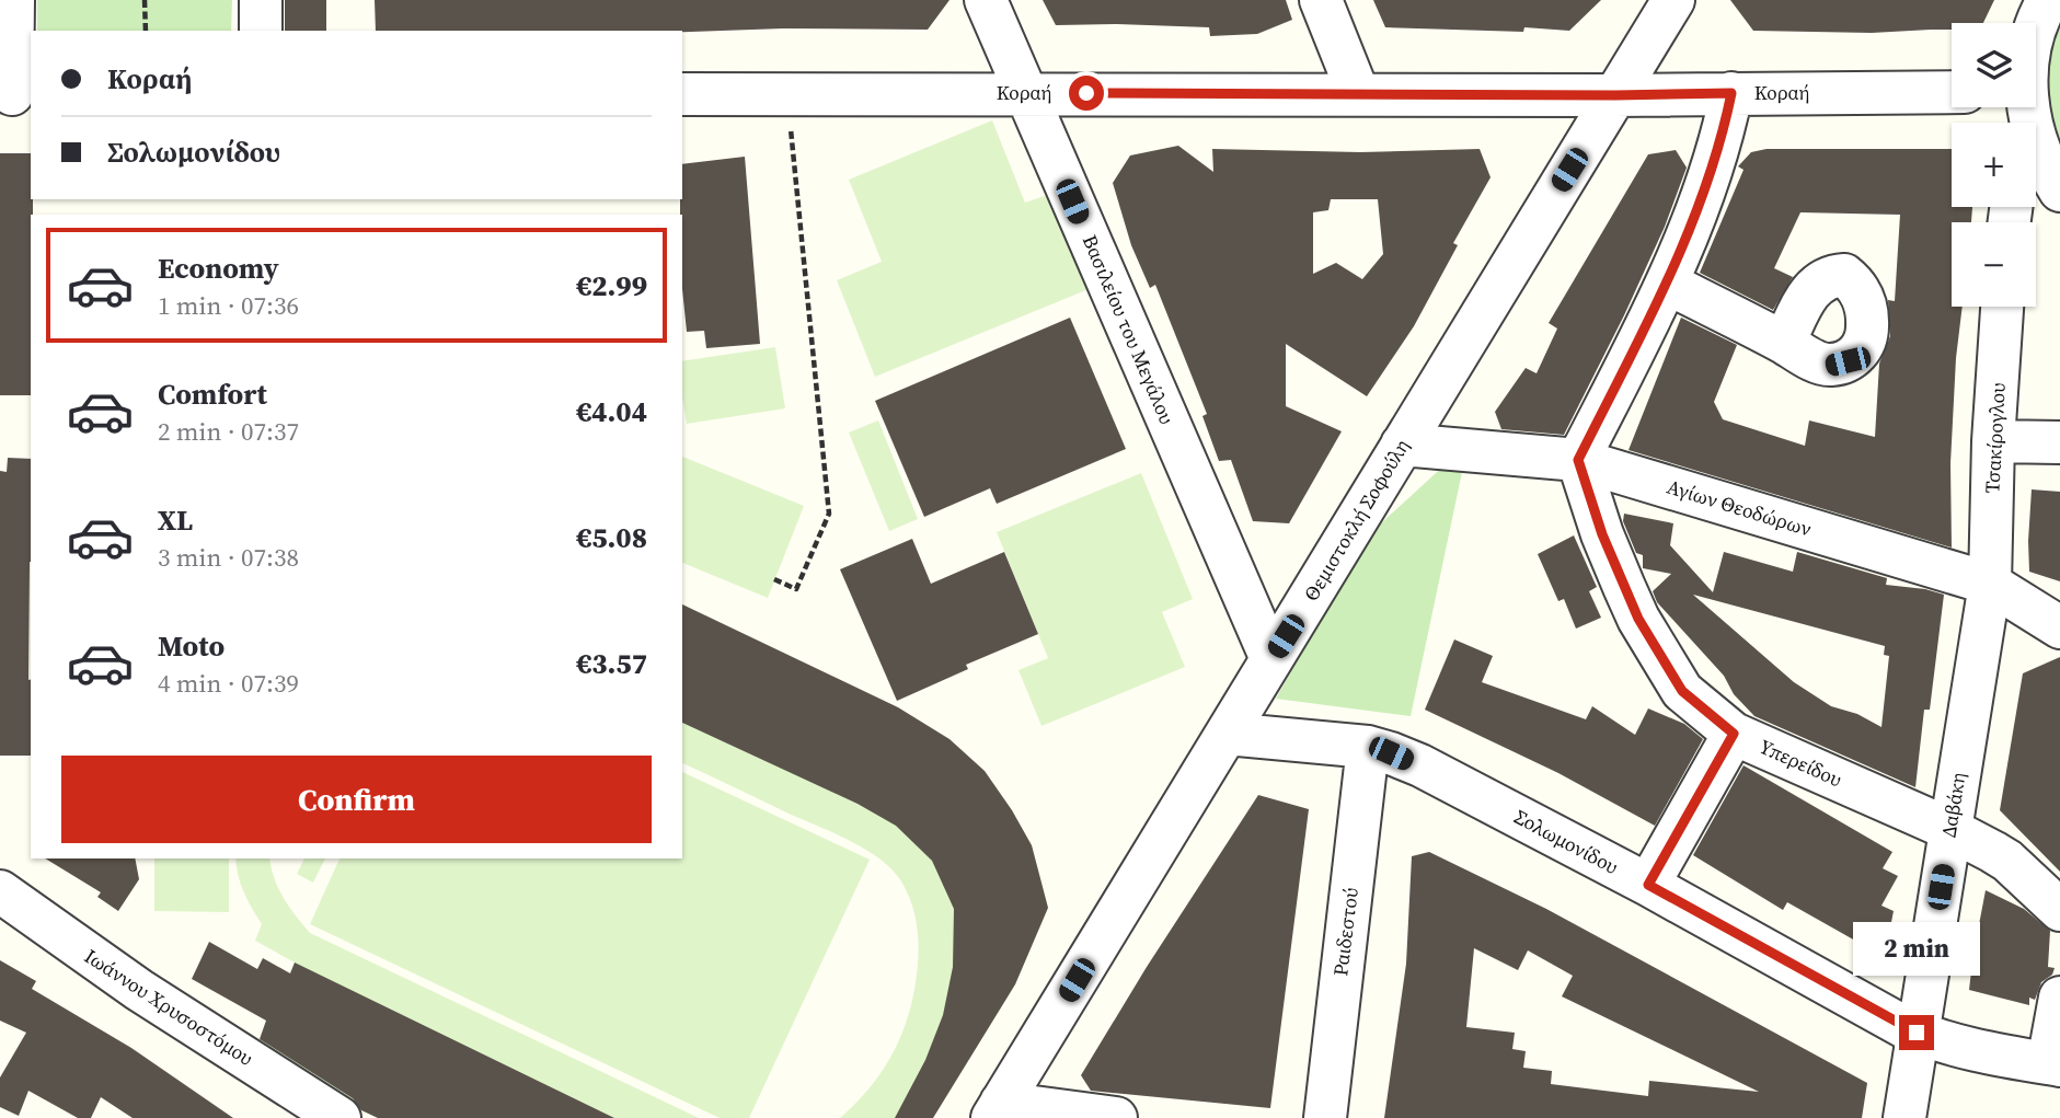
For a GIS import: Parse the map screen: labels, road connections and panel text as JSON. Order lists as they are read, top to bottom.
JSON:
{
  "streets": {
    "street": [
      "Κοραή",
      "Βασιλείου του Μεγάλου",
      "Τσακίρογλου",
      "Αγίων Θεοδώρων",
      "Θεμιστοκλή Σοφούλη",
      "Υπερείδου",
      "Δαβάκη",
      "Σολωμονίδου",
      "Ραιδεστού",
      "Ιωάννου Χρυσοστόμου"
    ]
  },
  "crossings": [
    ["Κοραή", "Βασιλείου του Μεγάλου"],
    ["Κοραή", "Θεμιστοκλή Σοφούλη"],
    ["Βασιλείου του Μεγάλου", "Θεμιστοκλή Σοφούλη"],
    ["Τσακίρογλου", "Αγίων Θεοδώρων"],
    ["Τσακίρογλου", "Δαβάκη"],
    ["Αγίων Θεοδώρων", "Θεμιστοκλή Σοφούλη"],
    ["Αγίων Θεοδώρων", "Υπερείδου"],
    ["Αγίων Θεοδώρων", "Δαβάκη"],
    ["Θεμιστοκλή Σοφούλη", "Σολωμονίδου"],
    ["Υπερείδου", "Δαβάκη"],
    ["Δαβάκη", "Σολωμονίδου"],
    ["Σολωμονίδου", "Ραιδεστού"]
  ],
  "page": {
    "map_buttons": ["+", "−"],
    "banner": ["Κοραή", "Σολωμονίδου"],
    "list": [
      {
        "name": "Economy",
        "note": "1 min · 07:36",
        "value": "€2.99"
      },
      {
        "name": "Comfort",
        "note": "2 min · 07:37",
        "value": "€4.04"
      },
      {
        "name": "XL",
        "note": "3 min · 07:38",
        "value": "€5.08"
      },
      {
        "name": "Moto",
        "note": "4 min · 07:39",
        "value": "€3.57"
      }
    ],
    "buttons": "Confirm",
    "bubble": "2 min"
  }
}
